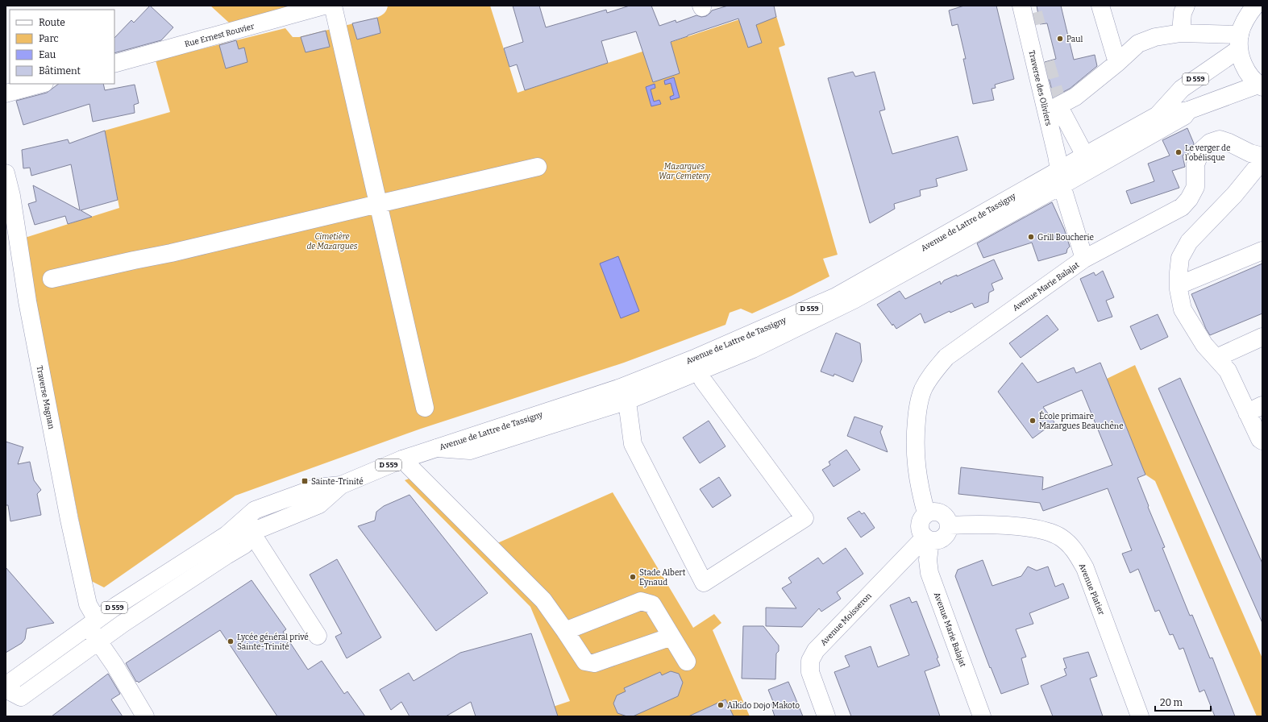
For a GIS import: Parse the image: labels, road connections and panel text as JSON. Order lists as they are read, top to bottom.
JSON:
{
  "streets": {
    "street": [
      "Rue Ernest Rouvier",
      "D 559",
      "Traverse des Oliviers",
      "Avenue de Lattre de Tassigny",
      "Avenue Marie Balajat",
      "Traverse Magnan",
      "Avenue Platier",
      "Avenue Moisseron"
    ]
  },
  "crossings": [
    ["Traverse des Oliviers", "Avenue de Lattre de Tassigny"],
    ["Traverse des Oliviers", "Avenue Marie Balajat"],
    ["Avenue de Lattre de Tassigny", "Traverse Magnan"],
    ["Avenue Marie Balajat", "Avenue Platier"],
    ["Avenue Marie Balajat", "Avenue Moisseron"],
    ["Avenue Platier", "Avenue Moisseron"]
  ],
  "parks": ["Mazargues War Cemetery", "Cimetière de Mazargues"],
  "places": {
    "other": [
      "Paul",
      "Le verger de l'obélisque",
      "Grill Boucherie",
      "École primaire Mazargues Beauchêne",
      "Stade Albert Eynaud",
      "Lycée général privé Sainte-Trinité",
      "Aïkido Dojo Makoto"
    ],
    "transit": ["Sainte-Trinité"]
  },
  "legend": [
    "Route",
    "Parc",
    "Eau",
    "Bâtiment"
  ],
  "scale_bar": "20 m"
}
